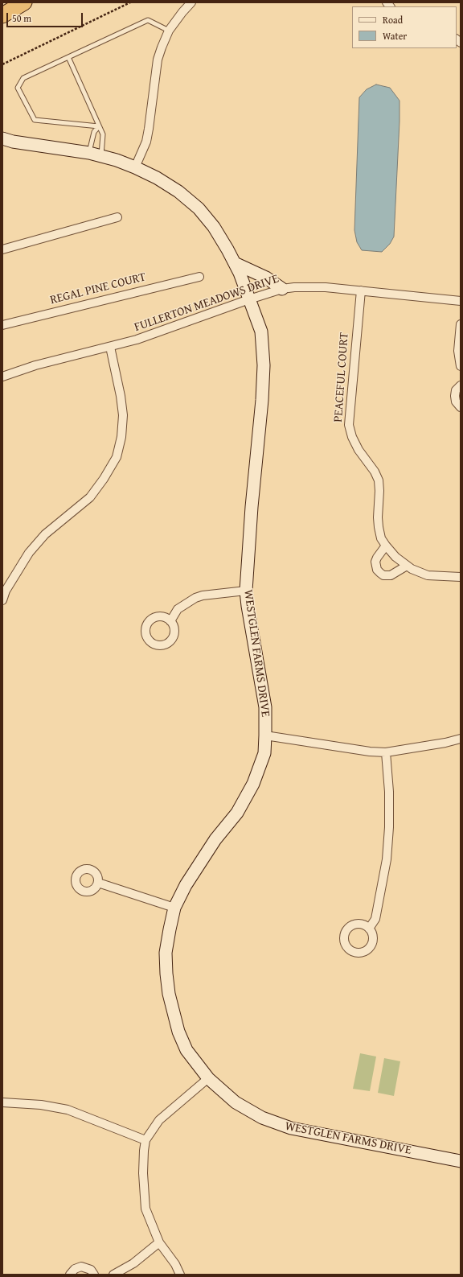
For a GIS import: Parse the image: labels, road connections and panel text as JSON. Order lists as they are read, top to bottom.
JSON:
{
  "streets": {
    "street": [
      "REGAL PINE COURT",
      "FULLERTON MEADOWS DRIVE",
      "PEACEFUL COURT",
      "WESTGLEN FARMS DRIVE"
    ]
  },
  "crossings": [
    ["FULLERTON MEADOWS DRIVE", "PEACEFUL COURT"],
    ["FULLERTON MEADOWS DRIVE", "WESTGLEN FARMS DRIVE"]
  ],
  "legend": ["Road", "Water"],
  "scale_bar": "50 m"
}
